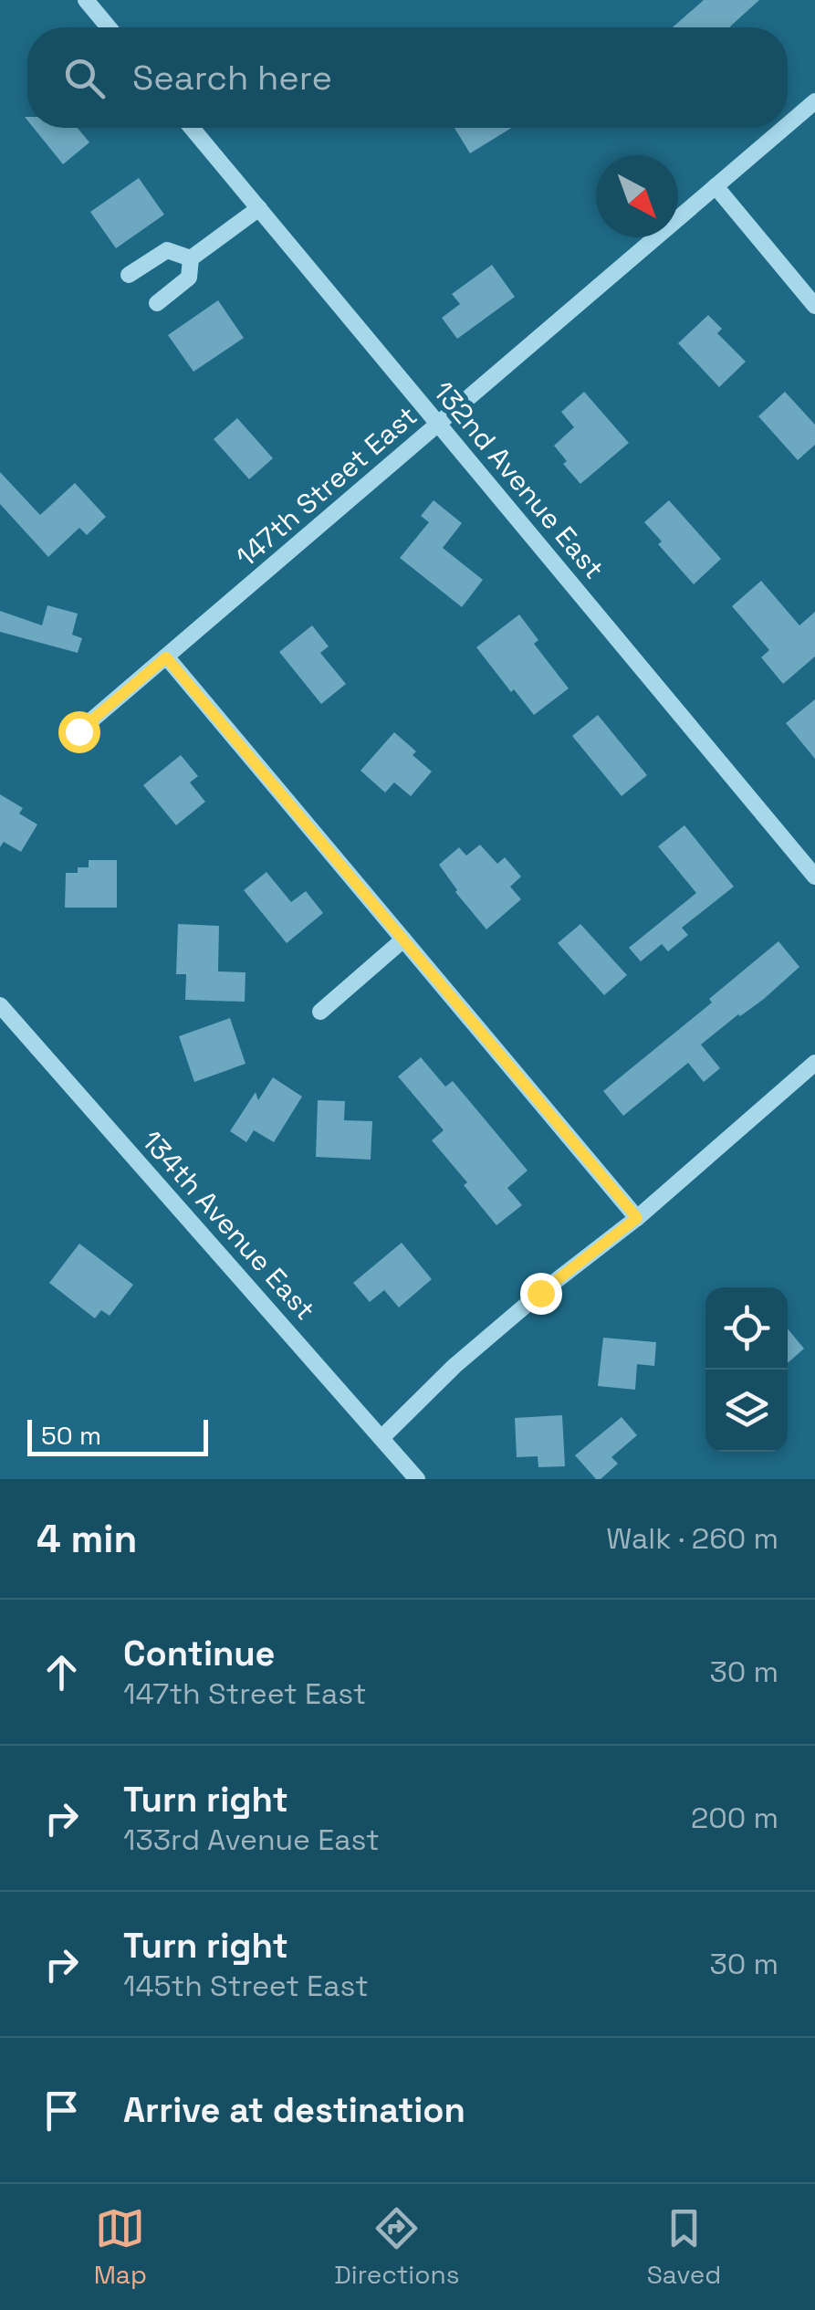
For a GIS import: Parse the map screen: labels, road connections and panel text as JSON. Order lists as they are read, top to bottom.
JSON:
{
  "streets": {
    "street": ["132nd Avenue East", "147th Street East", "134th Avenue East"]
  },
  "crossings": [
    ["132nd Avenue East", "147th Street East"]
  ],
  "scale_bar": "50 m",
  "north": "bottom right",
  "page": {
    "search": "Search here",
    "scale": "50 m",
    "heading": ["4 min", "Walk · 260 m"],
    "list": [
      ["Continue", "147th Street East", "30 m"],
      ["Turn right", "133rd Avenue East", "200 m"],
      ["Turn right", "145th Street East", "30 m"],
      "Arrive at destination"
    ],
    "nav": ["Map", "Directions", "Saved"]
  }
}
